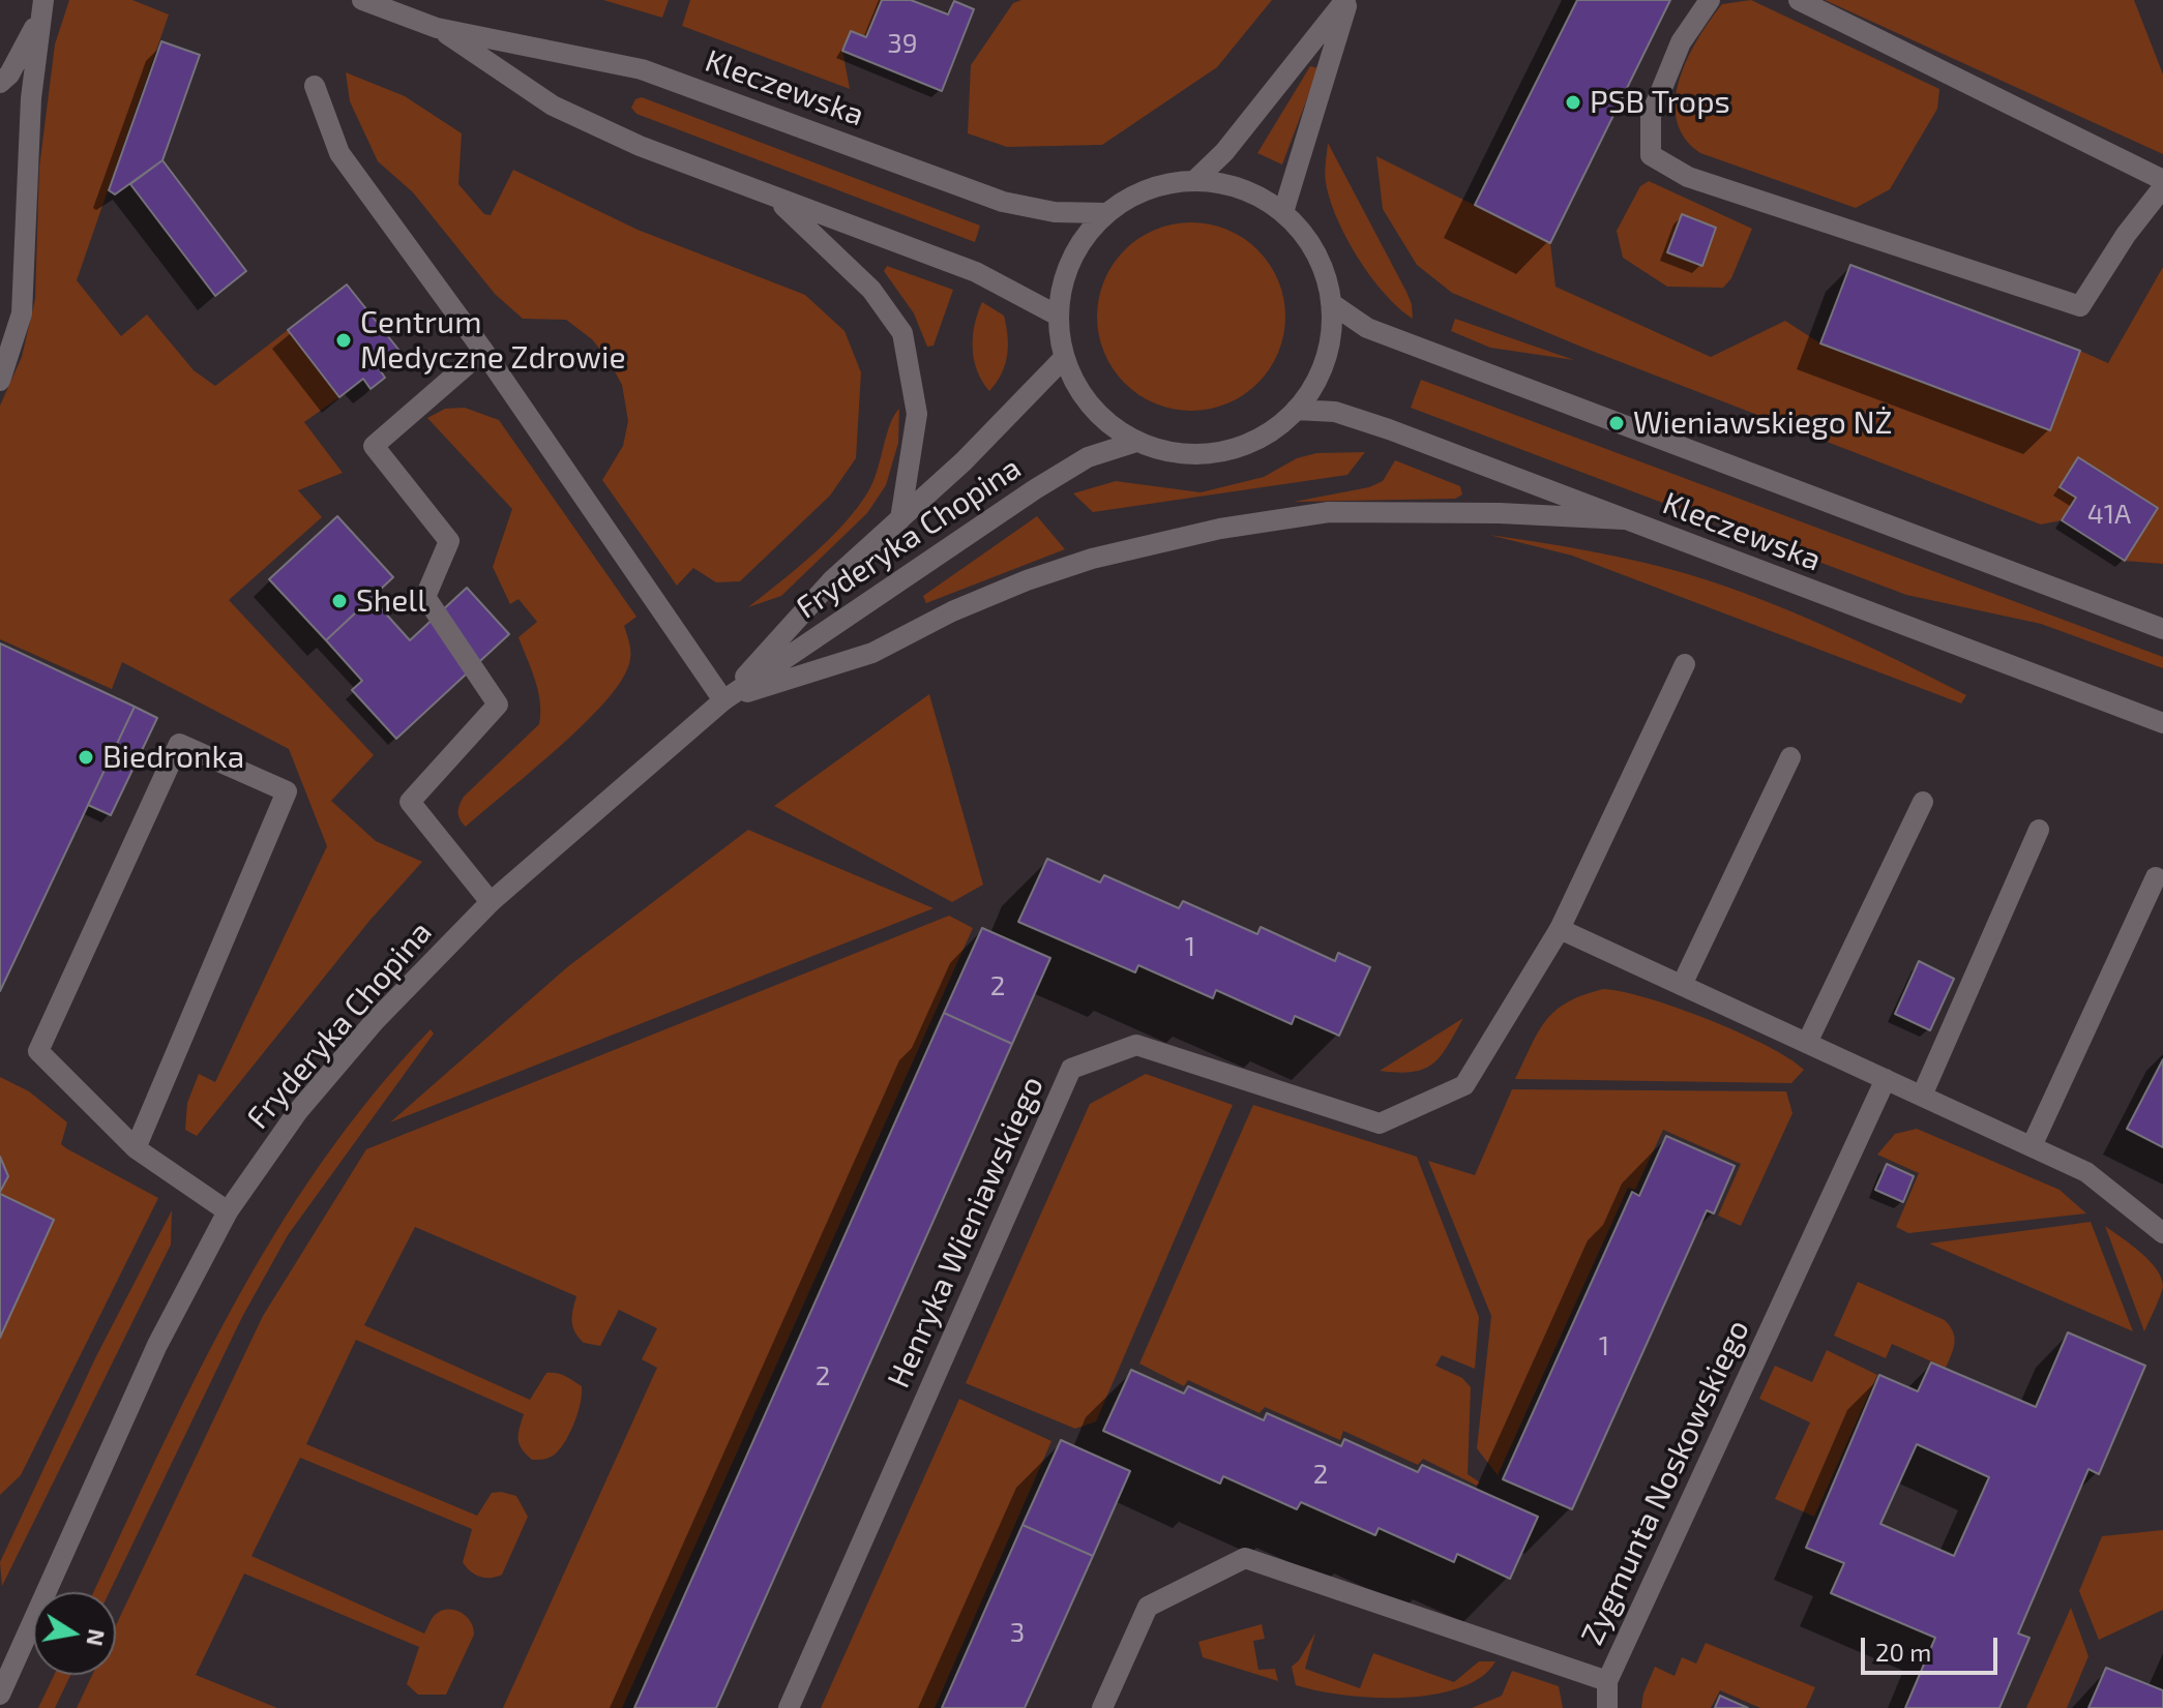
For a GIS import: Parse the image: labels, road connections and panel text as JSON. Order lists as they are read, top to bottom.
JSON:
{
  "streets": {
    "street": [
      "Kleczewska",
      "Fryderyka Chopina",
      "Henryka Wieniawskiego",
      "Zygmunta Noskowskiego"
    ]
  },
  "crossings": [
    ["Kleczewska", "Fryderyka Chopina"]
  ],
  "places": [
    "PSB Trops",
    "Centrum Medyczne Zdrowie",
    "Wieniawskiego NŻ",
    "Shell",
    "Biedronka"
  ],
  "house_numbers": [
    "39",
    "41A",
    "1",
    "2",
    "1",
    "2",
    "2",
    "3"
  ],
  "scale_bar": "20 m",
  "north": "right"
}
